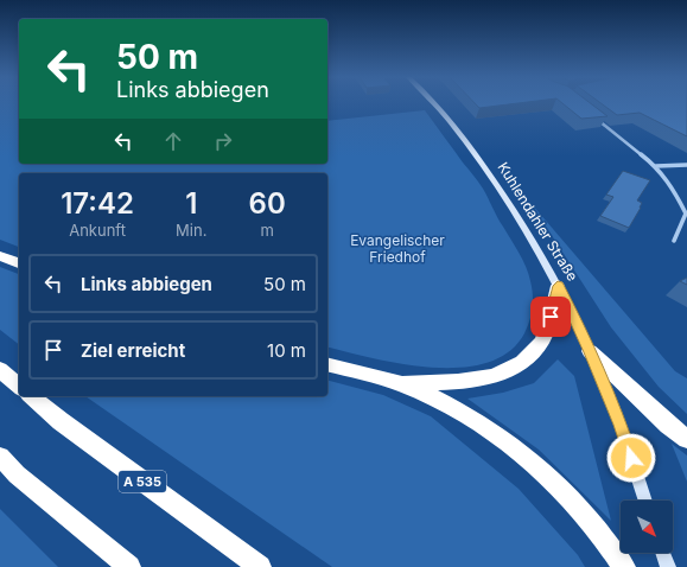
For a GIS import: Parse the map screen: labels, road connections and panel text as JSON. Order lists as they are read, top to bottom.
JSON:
{
  "streets": {
    "highway": ["A 535"],
    "main road": ["Kuhlendahler Straße"]
  },
  "parks": ["Evangelischer Friedhof"],
  "north": "bottom right",
  "page": {
    "turn": ["50 m", "Links abbiegen"],
    "eta": [
      "17:42",
      "Ankunft",
      "1",
      "Min.",
      "60",
      "m"
    ],
    "list": [
      {
        "name": "Links abbiegen",
        "value": "50 m"
      },
      {
        "name": "Ziel erreicht",
        "value": "10 m"
      }
    ]
  }
}
